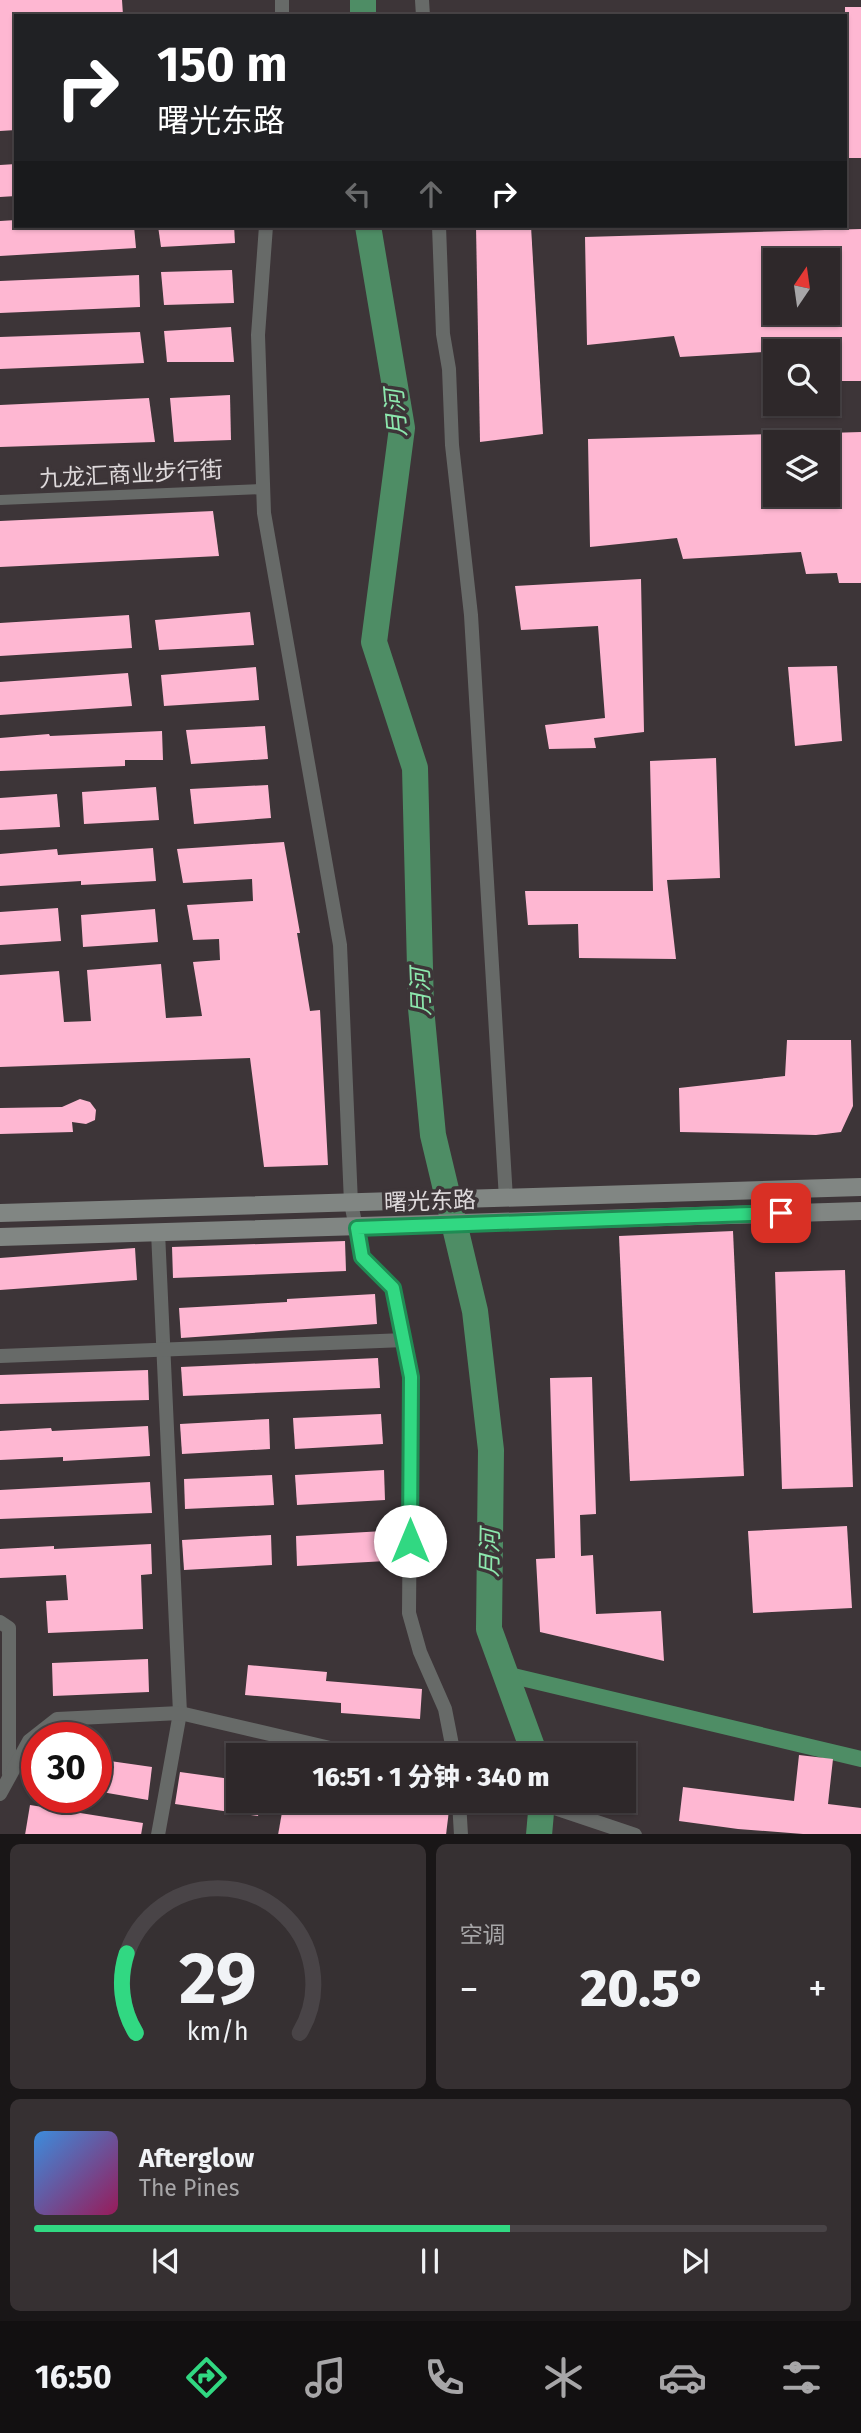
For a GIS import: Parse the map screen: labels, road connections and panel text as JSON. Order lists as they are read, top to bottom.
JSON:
{
  "streets": {
    "main road": ["曙光东路"],
    "street": ["九龙汇商业步行街"]
  },
  "water": ["月河"],
  "north": "top",
  "page": {
    "turn": ["150 m", "曙光东路"],
    "limit": "30",
    "trip": "16:51 · 1 分钟 · 340 m",
    "tile": "空调",
    "heat": ["−", "20.5°", "+"],
    "song": ["Afterglow", "The Pines"],
    "tabs": "16:50",
    "gauge": ["29", "km/h"]
  }
}
